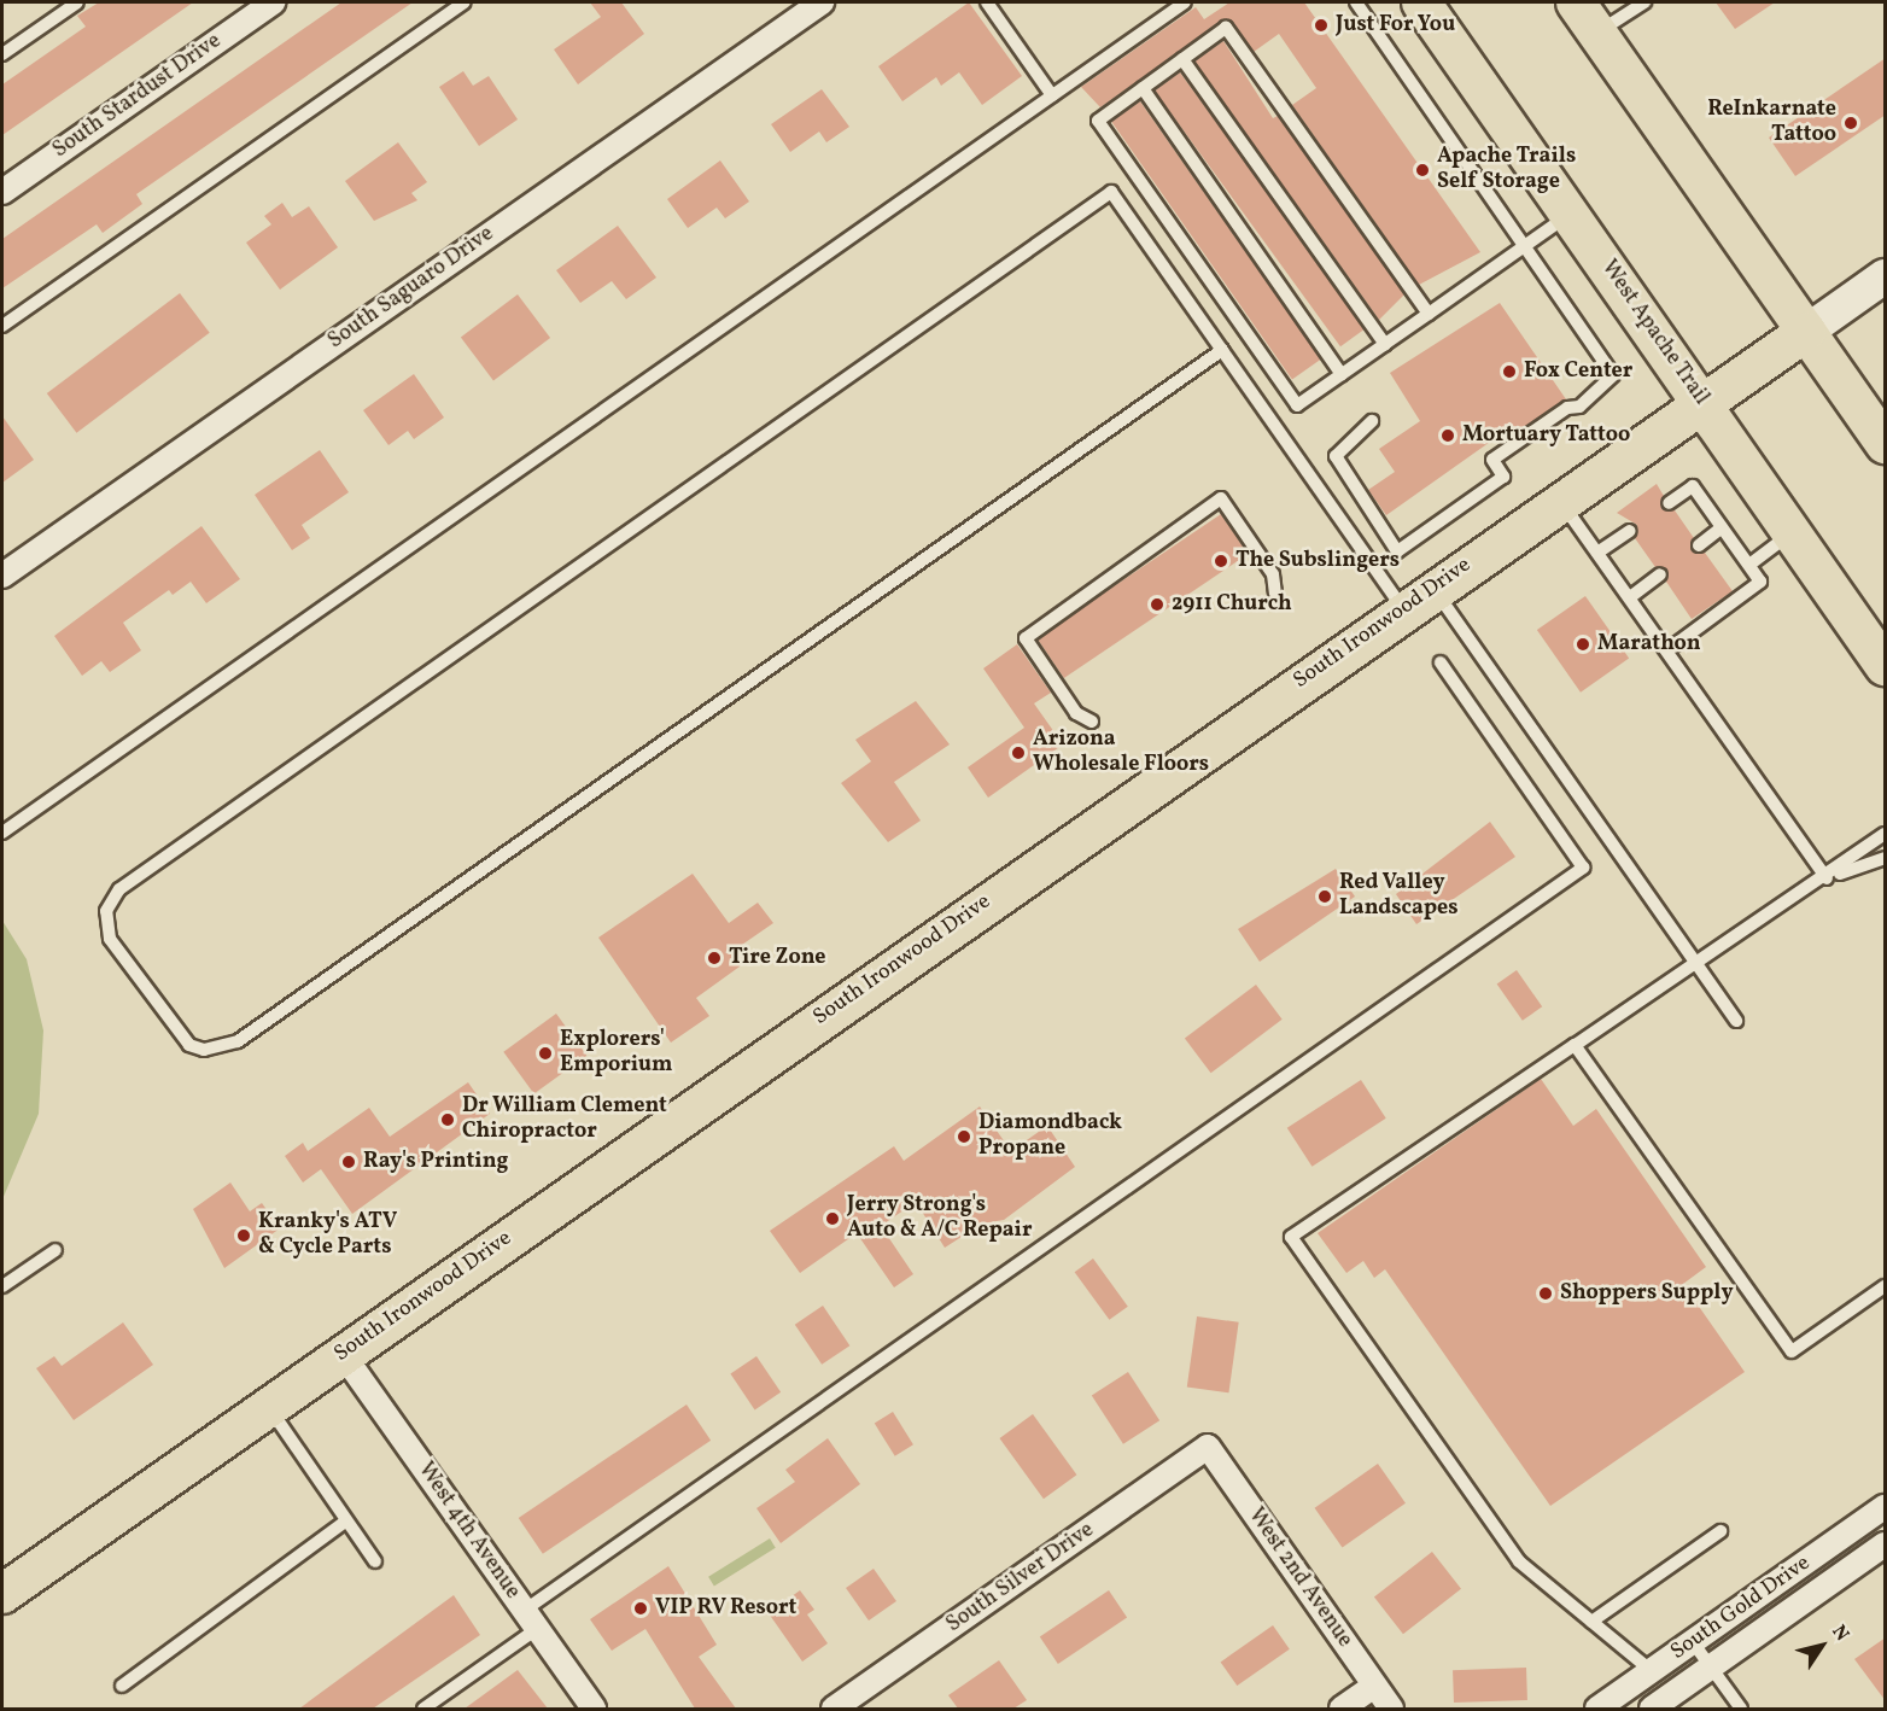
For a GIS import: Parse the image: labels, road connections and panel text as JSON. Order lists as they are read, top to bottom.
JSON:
{
  "streets": {
    "main road": ["West Apache Trail", "South Ironwood Drive"],
    "street": [
      "South Stardust Drive",
      "South Saguaro Drive",
      "West 4th Avenue",
      "South Silver Drive",
      "West 2nd Avenue",
      "South Gold Drive"
    ]
  },
  "crossings": [
    ["West Apache Trail", "South Ironwood Drive"],
    ["South Ironwood Drive", "West 4th Avenue"],
    ["South Silver Drive", "West 2nd Avenue"]
  ],
  "places": [
    "Just For You",
    "ReInkarnate Tattoo",
    "Apache Trails Self Storage",
    "Fox Center",
    "Mortuary Tattoo",
    "The Subslingers",
    "2911 Church",
    "Marathon",
    "Arizona Wholesale Floors",
    "Red Valley Landscapes",
    "Tire Zone",
    "Explorers' Emporium",
    "Dr William Clement Chiropractor",
    "Diamondback Propane",
    "Ray's Printing",
    "Jerry Strong's Auto & A/C Repair",
    "Kranky's ATV & Cycle Parts",
    "Shoppers Supply",
    "VIP RV Resort"
  ],
  "north": "top right"
}
